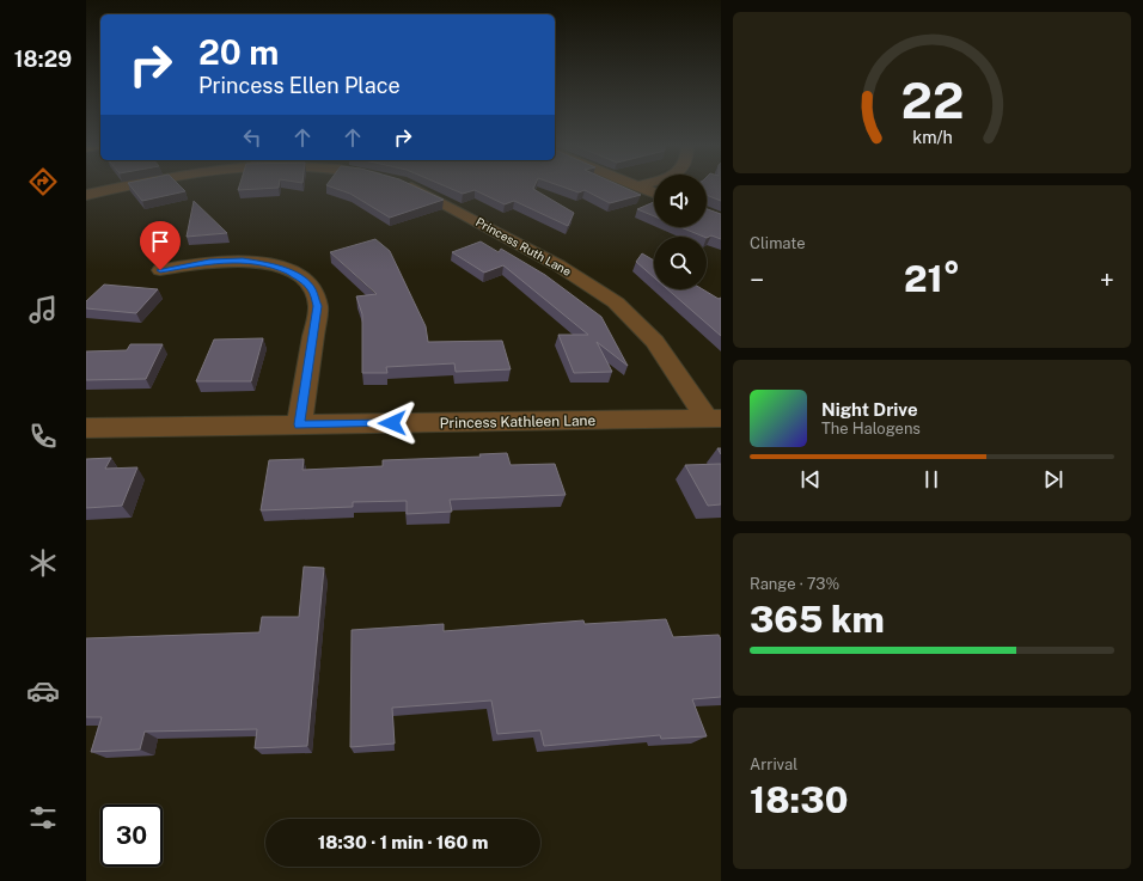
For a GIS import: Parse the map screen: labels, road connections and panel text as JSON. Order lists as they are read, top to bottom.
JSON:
{
  "streets": {
    "street": ["Princess Ruth Lane", "Princess Kathleen Lane"]
  },
  "crossings": [
    ["Princess Ruth Lane", "Princess Kathleen Lane"]
  ],
  "page": {
    "tabs": "18:29",
    "turn": ["20 m", "Princess Ellen Place"],
    "tile": [
      "Climate",
      ["Range · 73%", "365 km"],
      ["Arrival", "18:30"]
    ],
    "heat": ["−", "21°", "+"],
    "song": ["Night Drive", "The Halogens"],
    "limit": "30",
    "trip": "18:30 · 1 min · 160 m",
    "gauge": ["22", "km/h"]
  }
}
